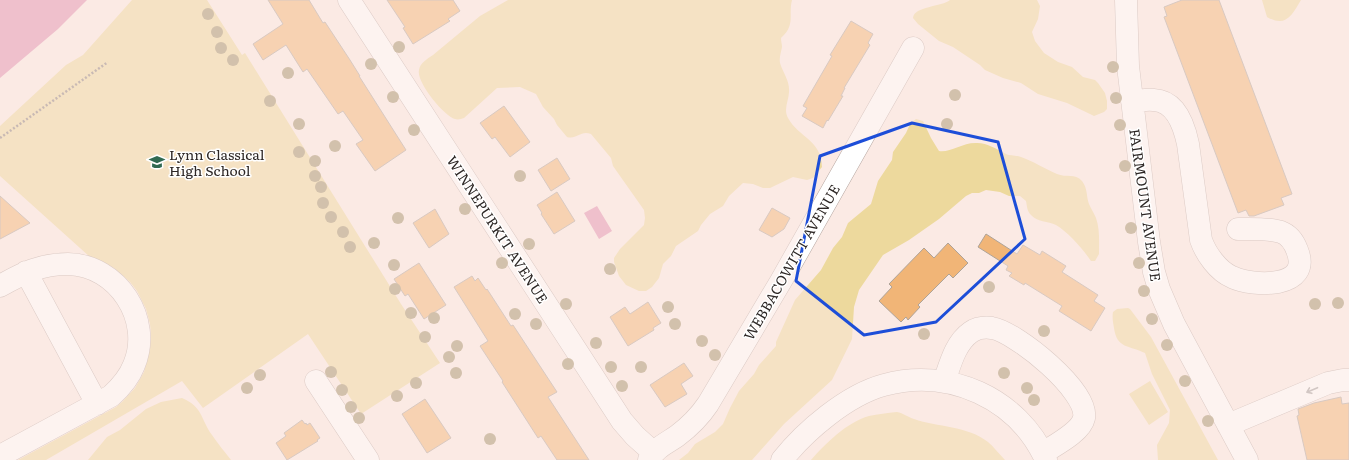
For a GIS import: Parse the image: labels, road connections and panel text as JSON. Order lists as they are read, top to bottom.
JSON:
{
  "streets": {
    "street": ["FAIRMOUNT AVENUE", "WINNEPURKIT AVENUE", "WEBBACOWITT AVENUE"]
  },
  "crossings": [
    ["WINNEPURKIT AVENUE", "WEBBACOWITT AVENUE"]
  ],
  "places": {
    "school or university": ["Lynn Classical High School"]
  }
}
